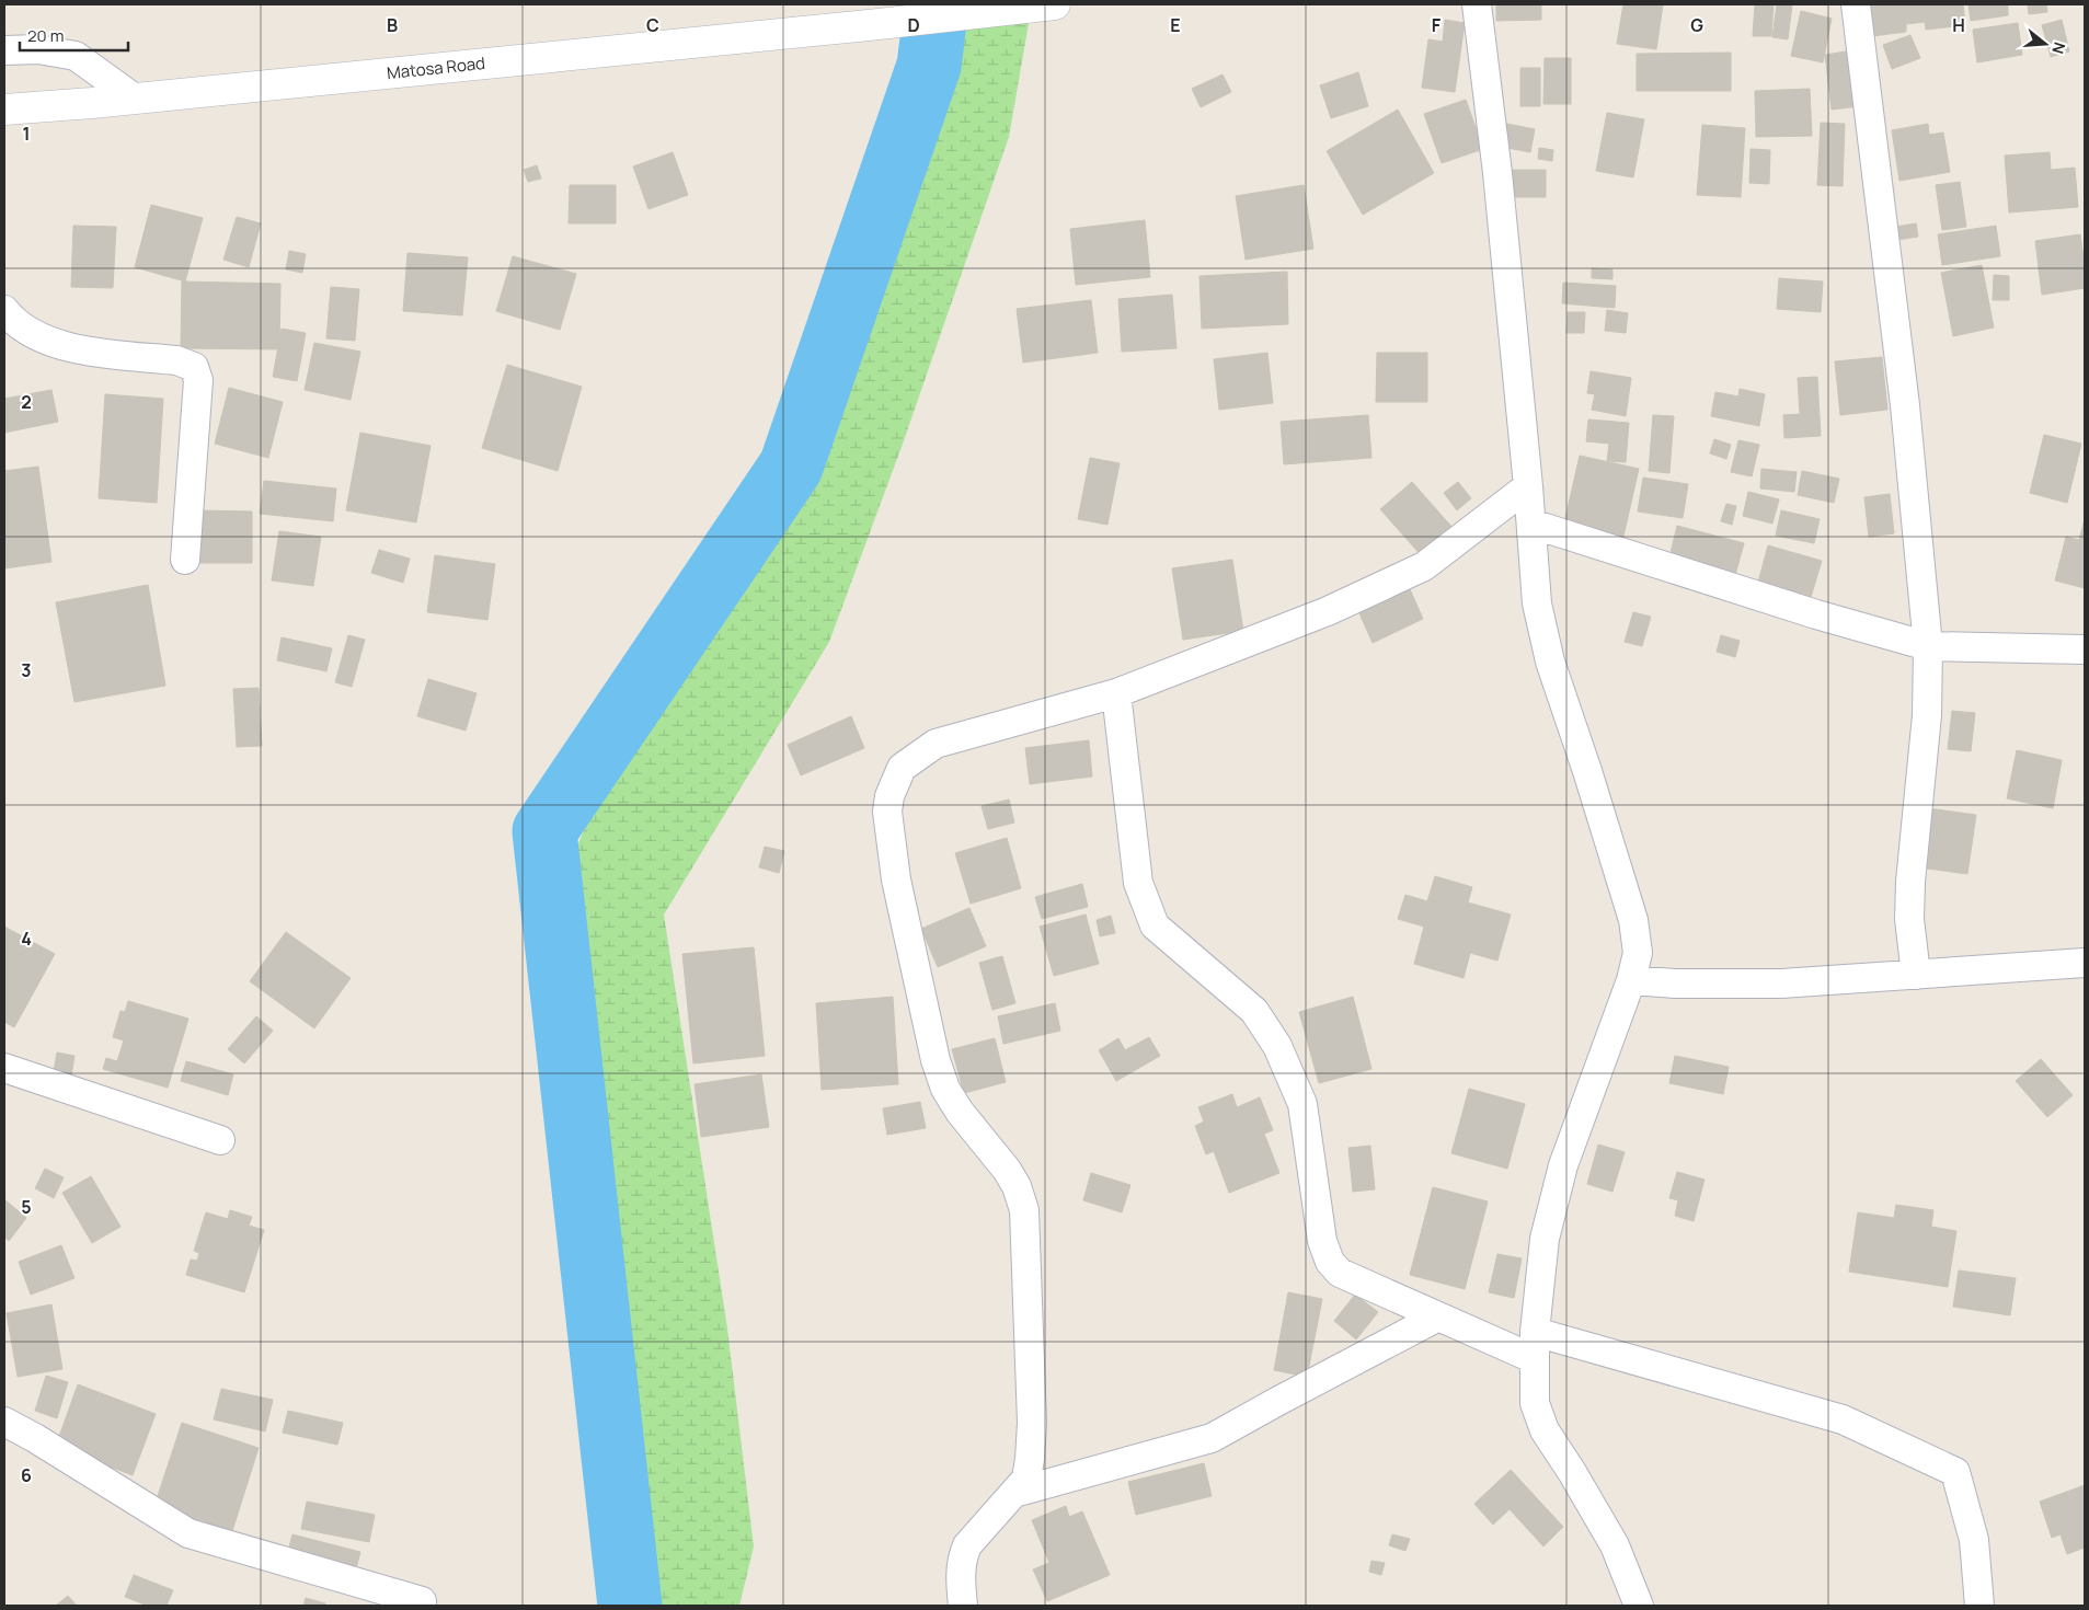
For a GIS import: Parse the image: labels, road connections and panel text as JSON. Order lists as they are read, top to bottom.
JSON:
{
  "streets": {
    "street": ["Matosa Road"]
  },
  "scale_bar": "20 m",
  "north": "right",
  "grid": {
    "columns": [
      "B",
      "C",
      "D",
      "E",
      "F",
      "G",
      "H"
    ],
    "rows": [
      "1",
      "2",
      "3",
      "4",
      "5",
      "6"
    ]
  }
}
